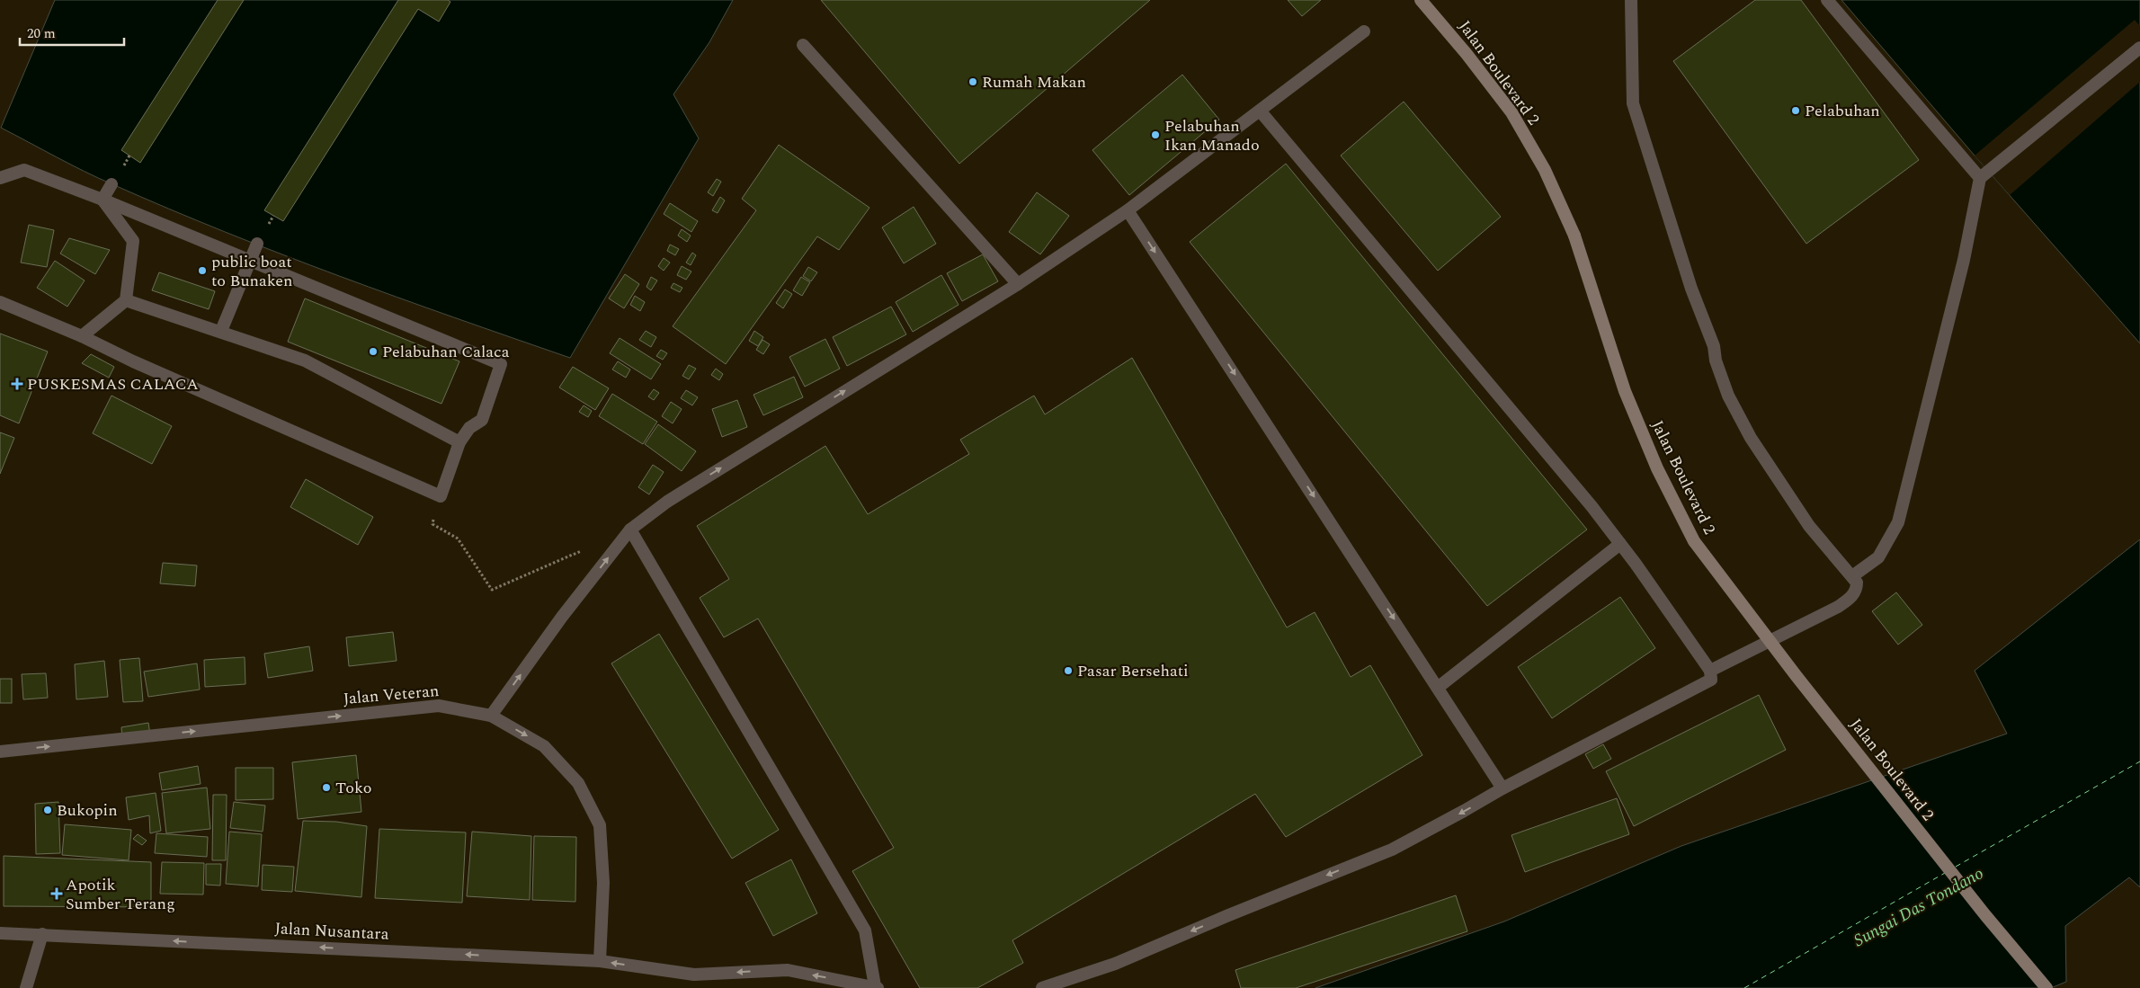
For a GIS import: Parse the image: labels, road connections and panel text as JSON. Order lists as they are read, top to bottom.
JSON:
{
  "streets": {
    "main road": ["Jalan Boulevard 2"],
    "street": ["Jalan Veteran", "Jalan Nusantara"]
  },
  "crossings": [
    ["Jalan Veteran", "Jalan Nusantara"]
  ],
  "one_way": ["Jalan Veteran", "Jalan Nusantara"],
  "water": ["Sungai Das Tondano"],
  "places": {
    "other": [
      "Rumah Makan",
      "Pelabuhan",
      "Pelabuhan Ikan Manado",
      "public boat to Bunaken",
      "Pelabuhan Calaca",
      "Pasar Bersehati",
      "Toko",
      "Bukopin"
    ],
    "health": ["PUSKESMAS CALACA", "Apotik Sumber Terang"]
  },
  "scale_bar": "20 m"
}
